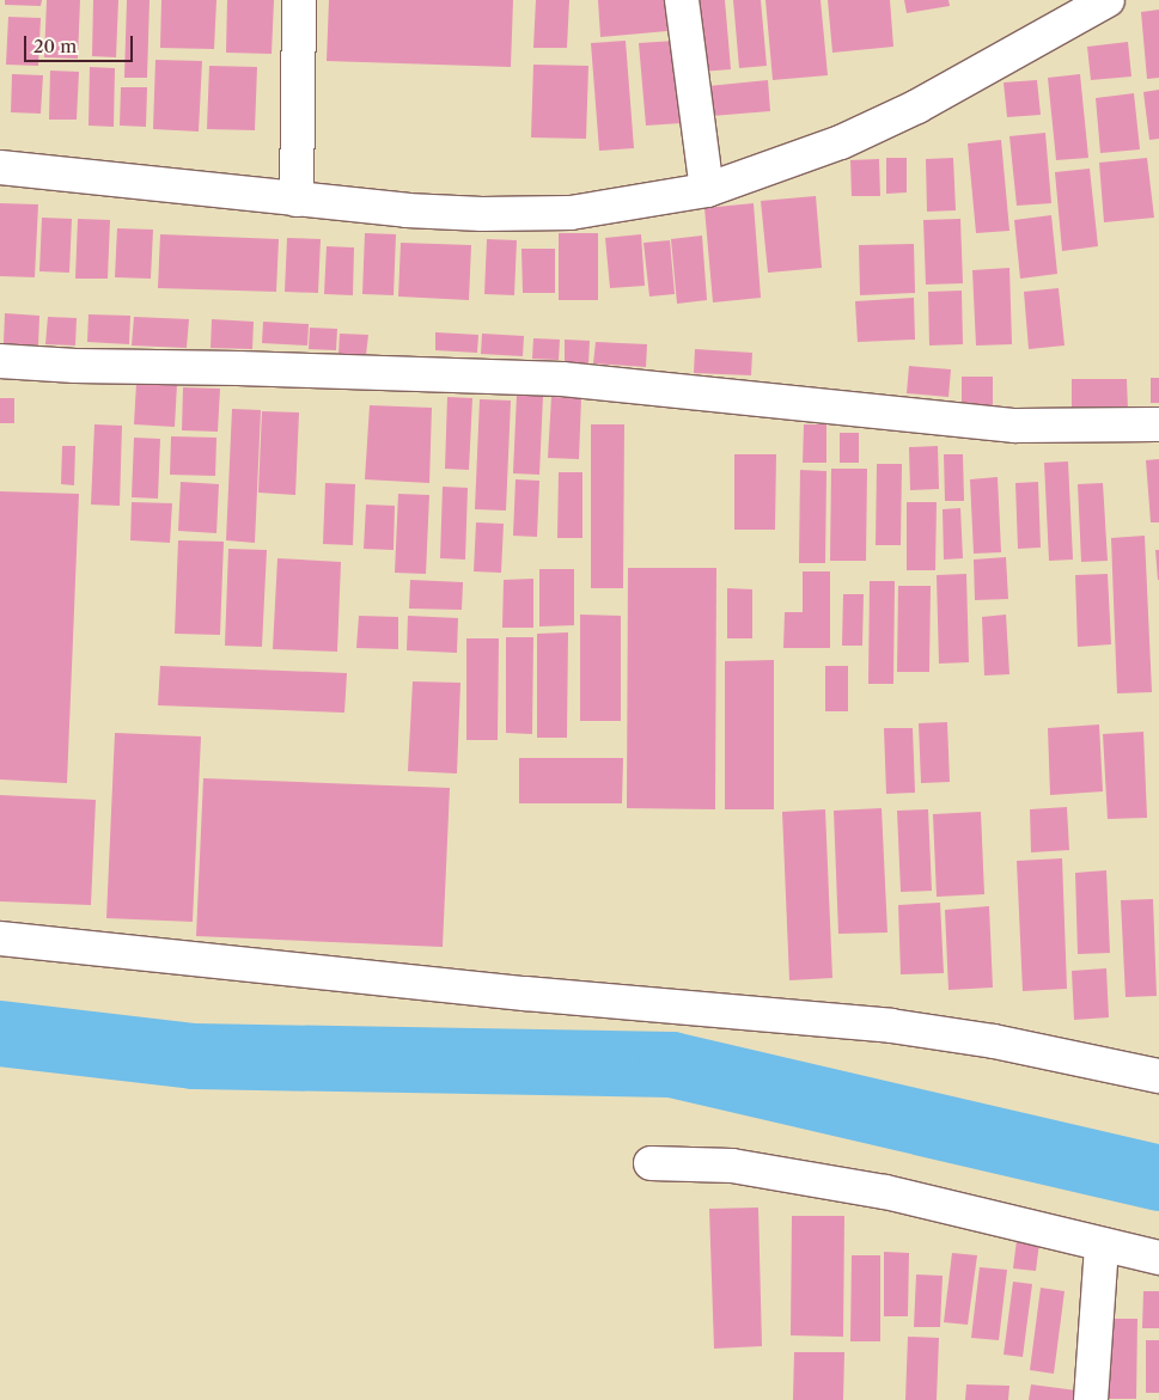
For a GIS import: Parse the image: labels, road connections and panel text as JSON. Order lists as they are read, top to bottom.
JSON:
{
  "scale_bar": "20 m"
}
